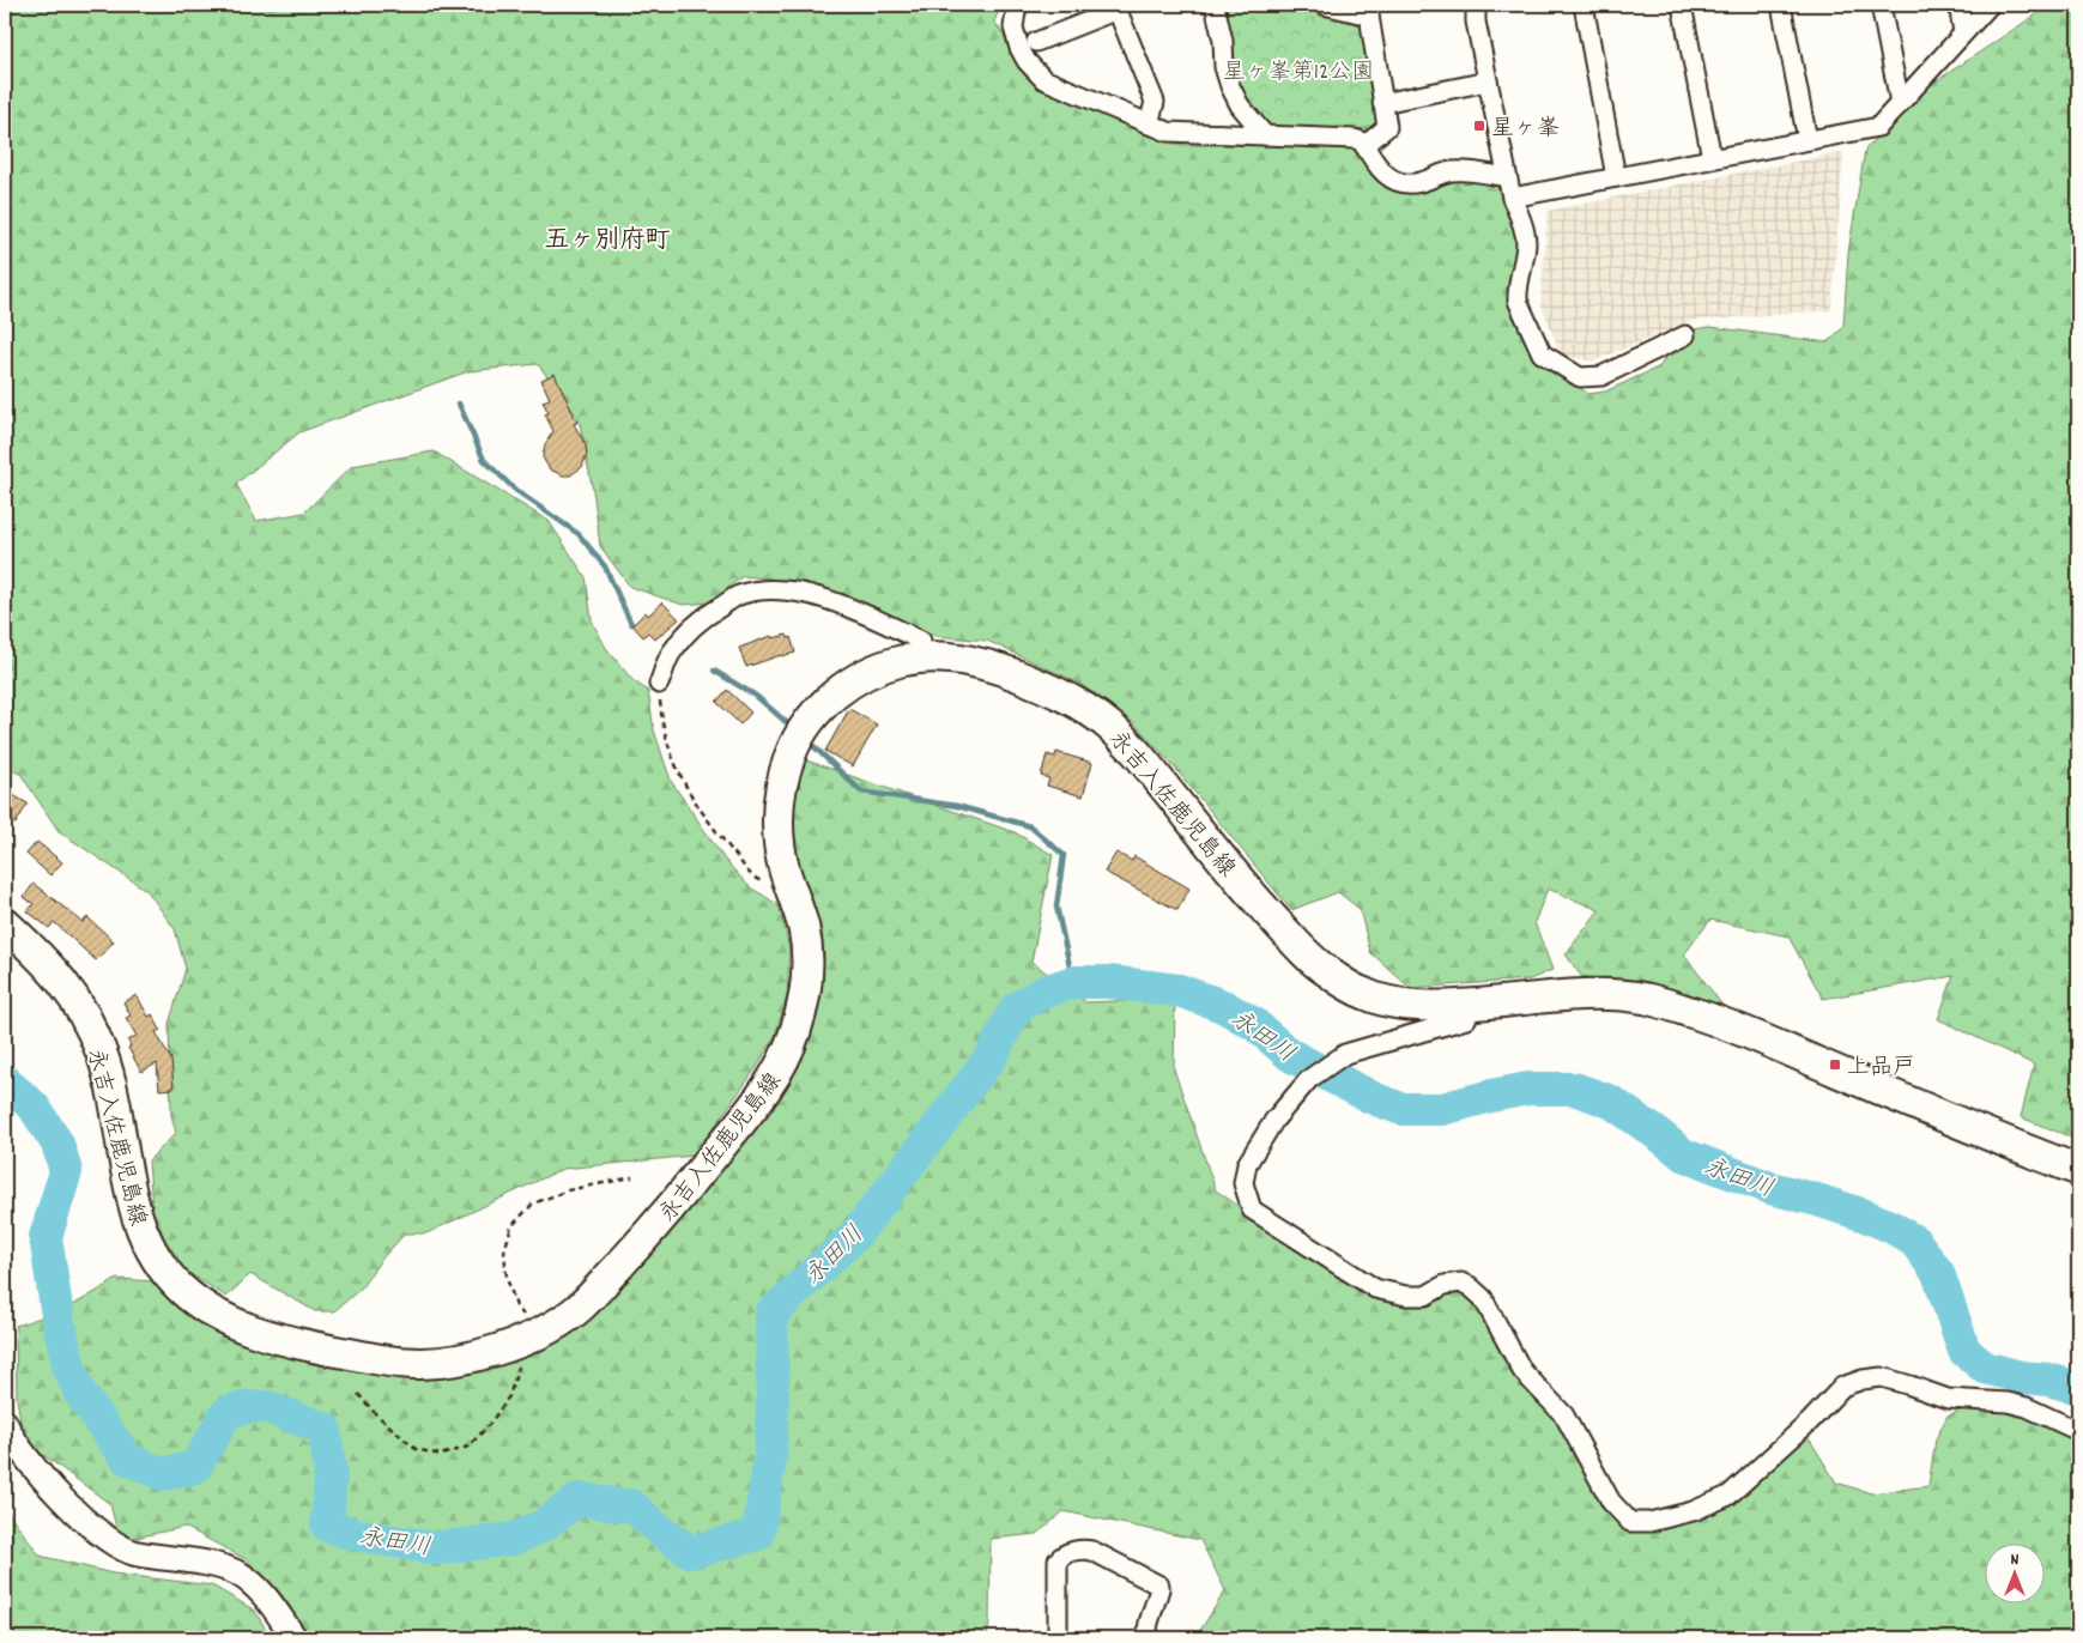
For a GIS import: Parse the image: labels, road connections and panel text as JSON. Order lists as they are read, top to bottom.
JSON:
{
  "streets": {
    "main road": ["永吉入佐鹿児島線"]
  },
  "districts": ["五ヶ別府町"],
  "water": ["永田川"],
  "parks": ["星ヶ峯第12公園"],
  "places": {
    "transit": ["星ヶ峯", "上品戸"]
  },
  "north": "top"
}
